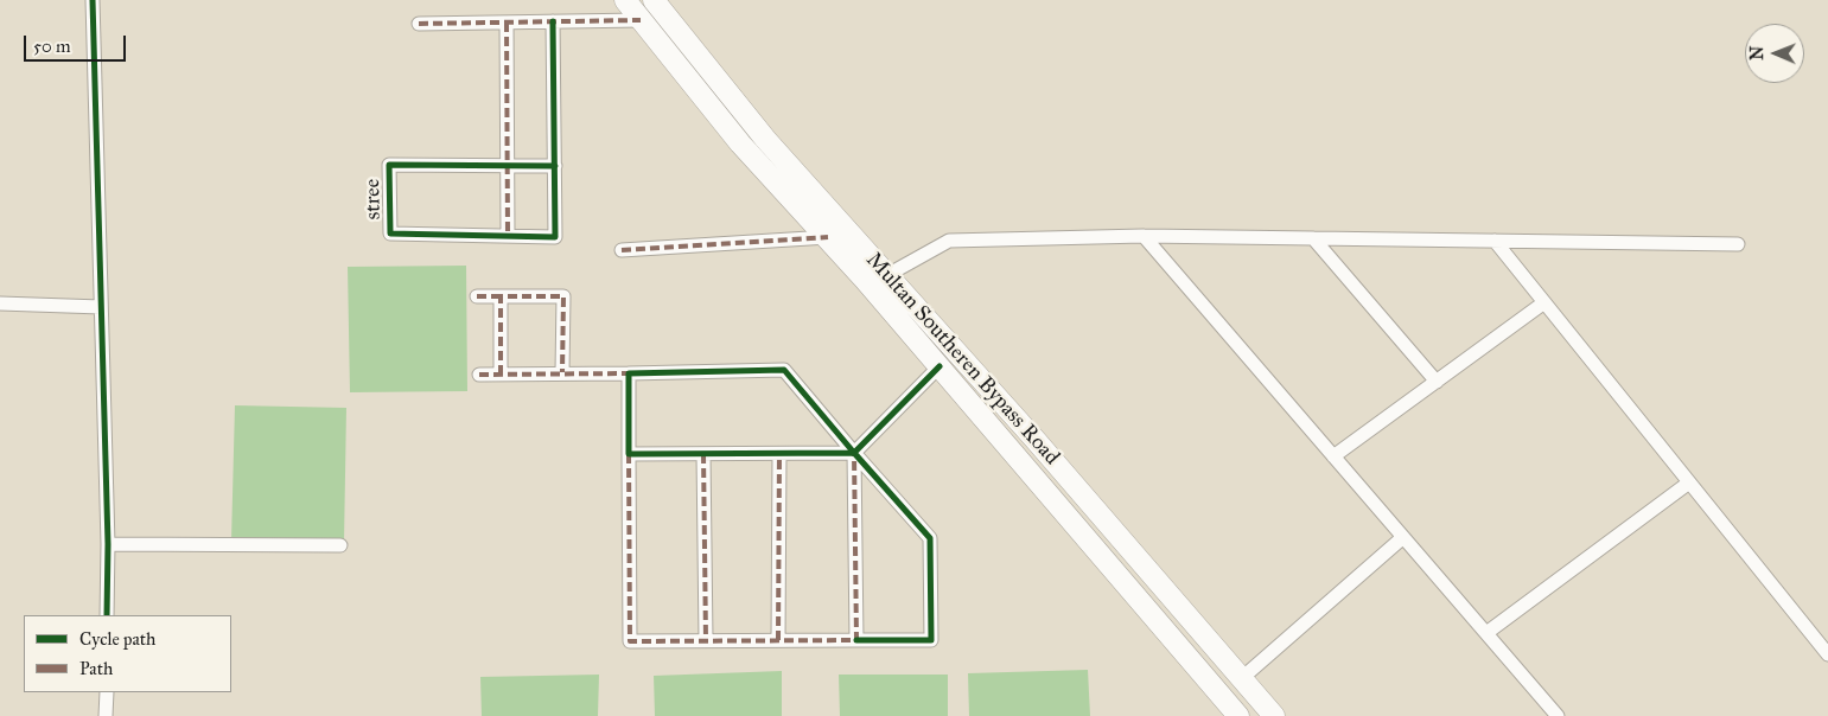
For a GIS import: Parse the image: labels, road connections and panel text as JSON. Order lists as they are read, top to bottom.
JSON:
{
  "streets": {
    "highway": ["Multan Southeren Bypass Road"],
    "street": ["stree"]
  },
  "legend": ["Cycle path", "Path"],
  "scale_bar": "50 m",
  "north": "left"
}
